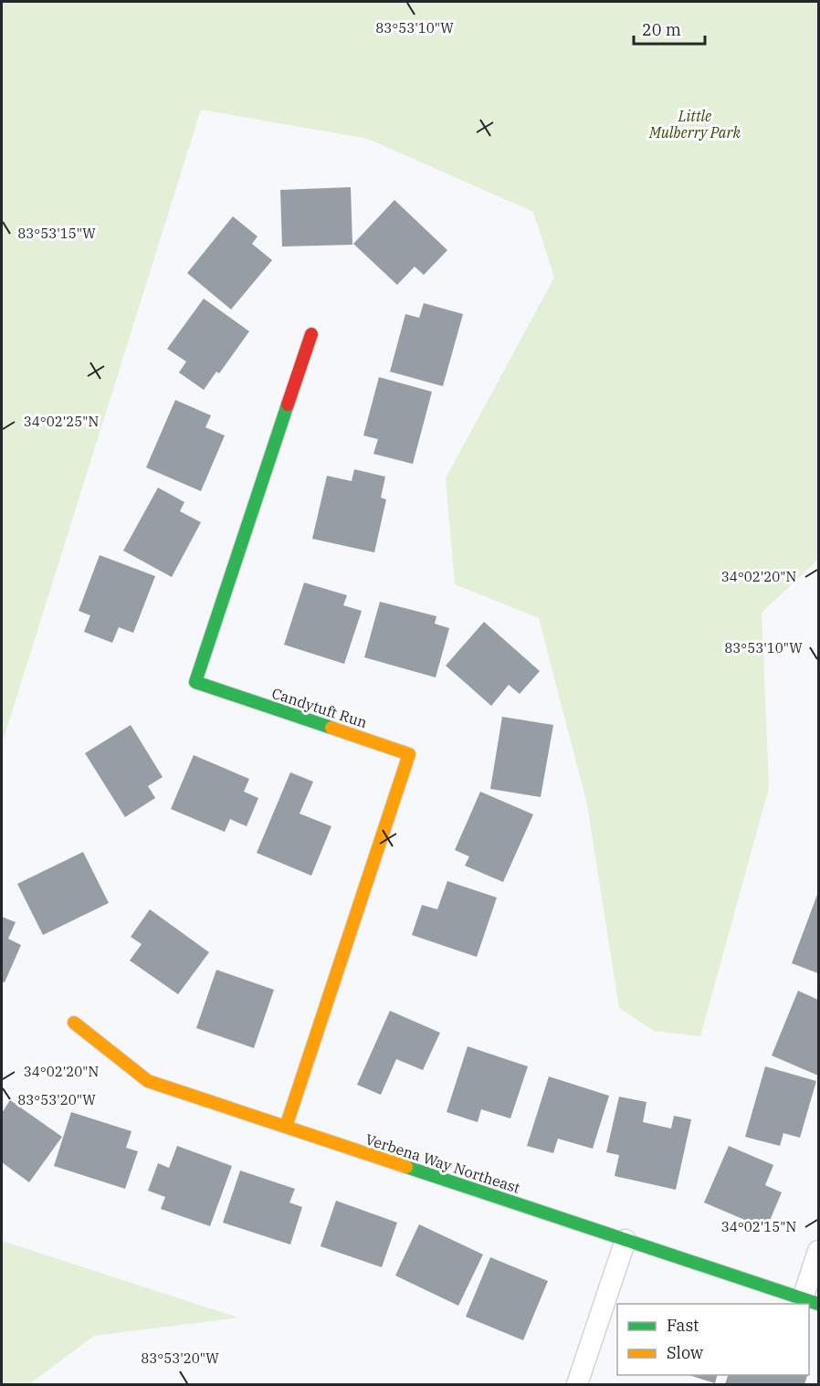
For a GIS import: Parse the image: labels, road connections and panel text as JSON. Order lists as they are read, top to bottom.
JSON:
{
  "streets": {
    "street": ["Candytuft Run", "Verbena Way Northeast"]
  },
  "crossings": [
    ["Candytuft Run", "Verbena Way Northeast"]
  ],
  "parks": ["Little Mulberry Park"],
  "legend": ["Fast", "Slow"],
  "scale_bar": "20 m",
  "coordinates": [
    "83°53'10\"W",
    "83°53'15\"W",
    "34°02'25\"N",
    "34°02'20\"N",
    "83°53'20\"W",
    "34°02'15\"N"
  ]
}
